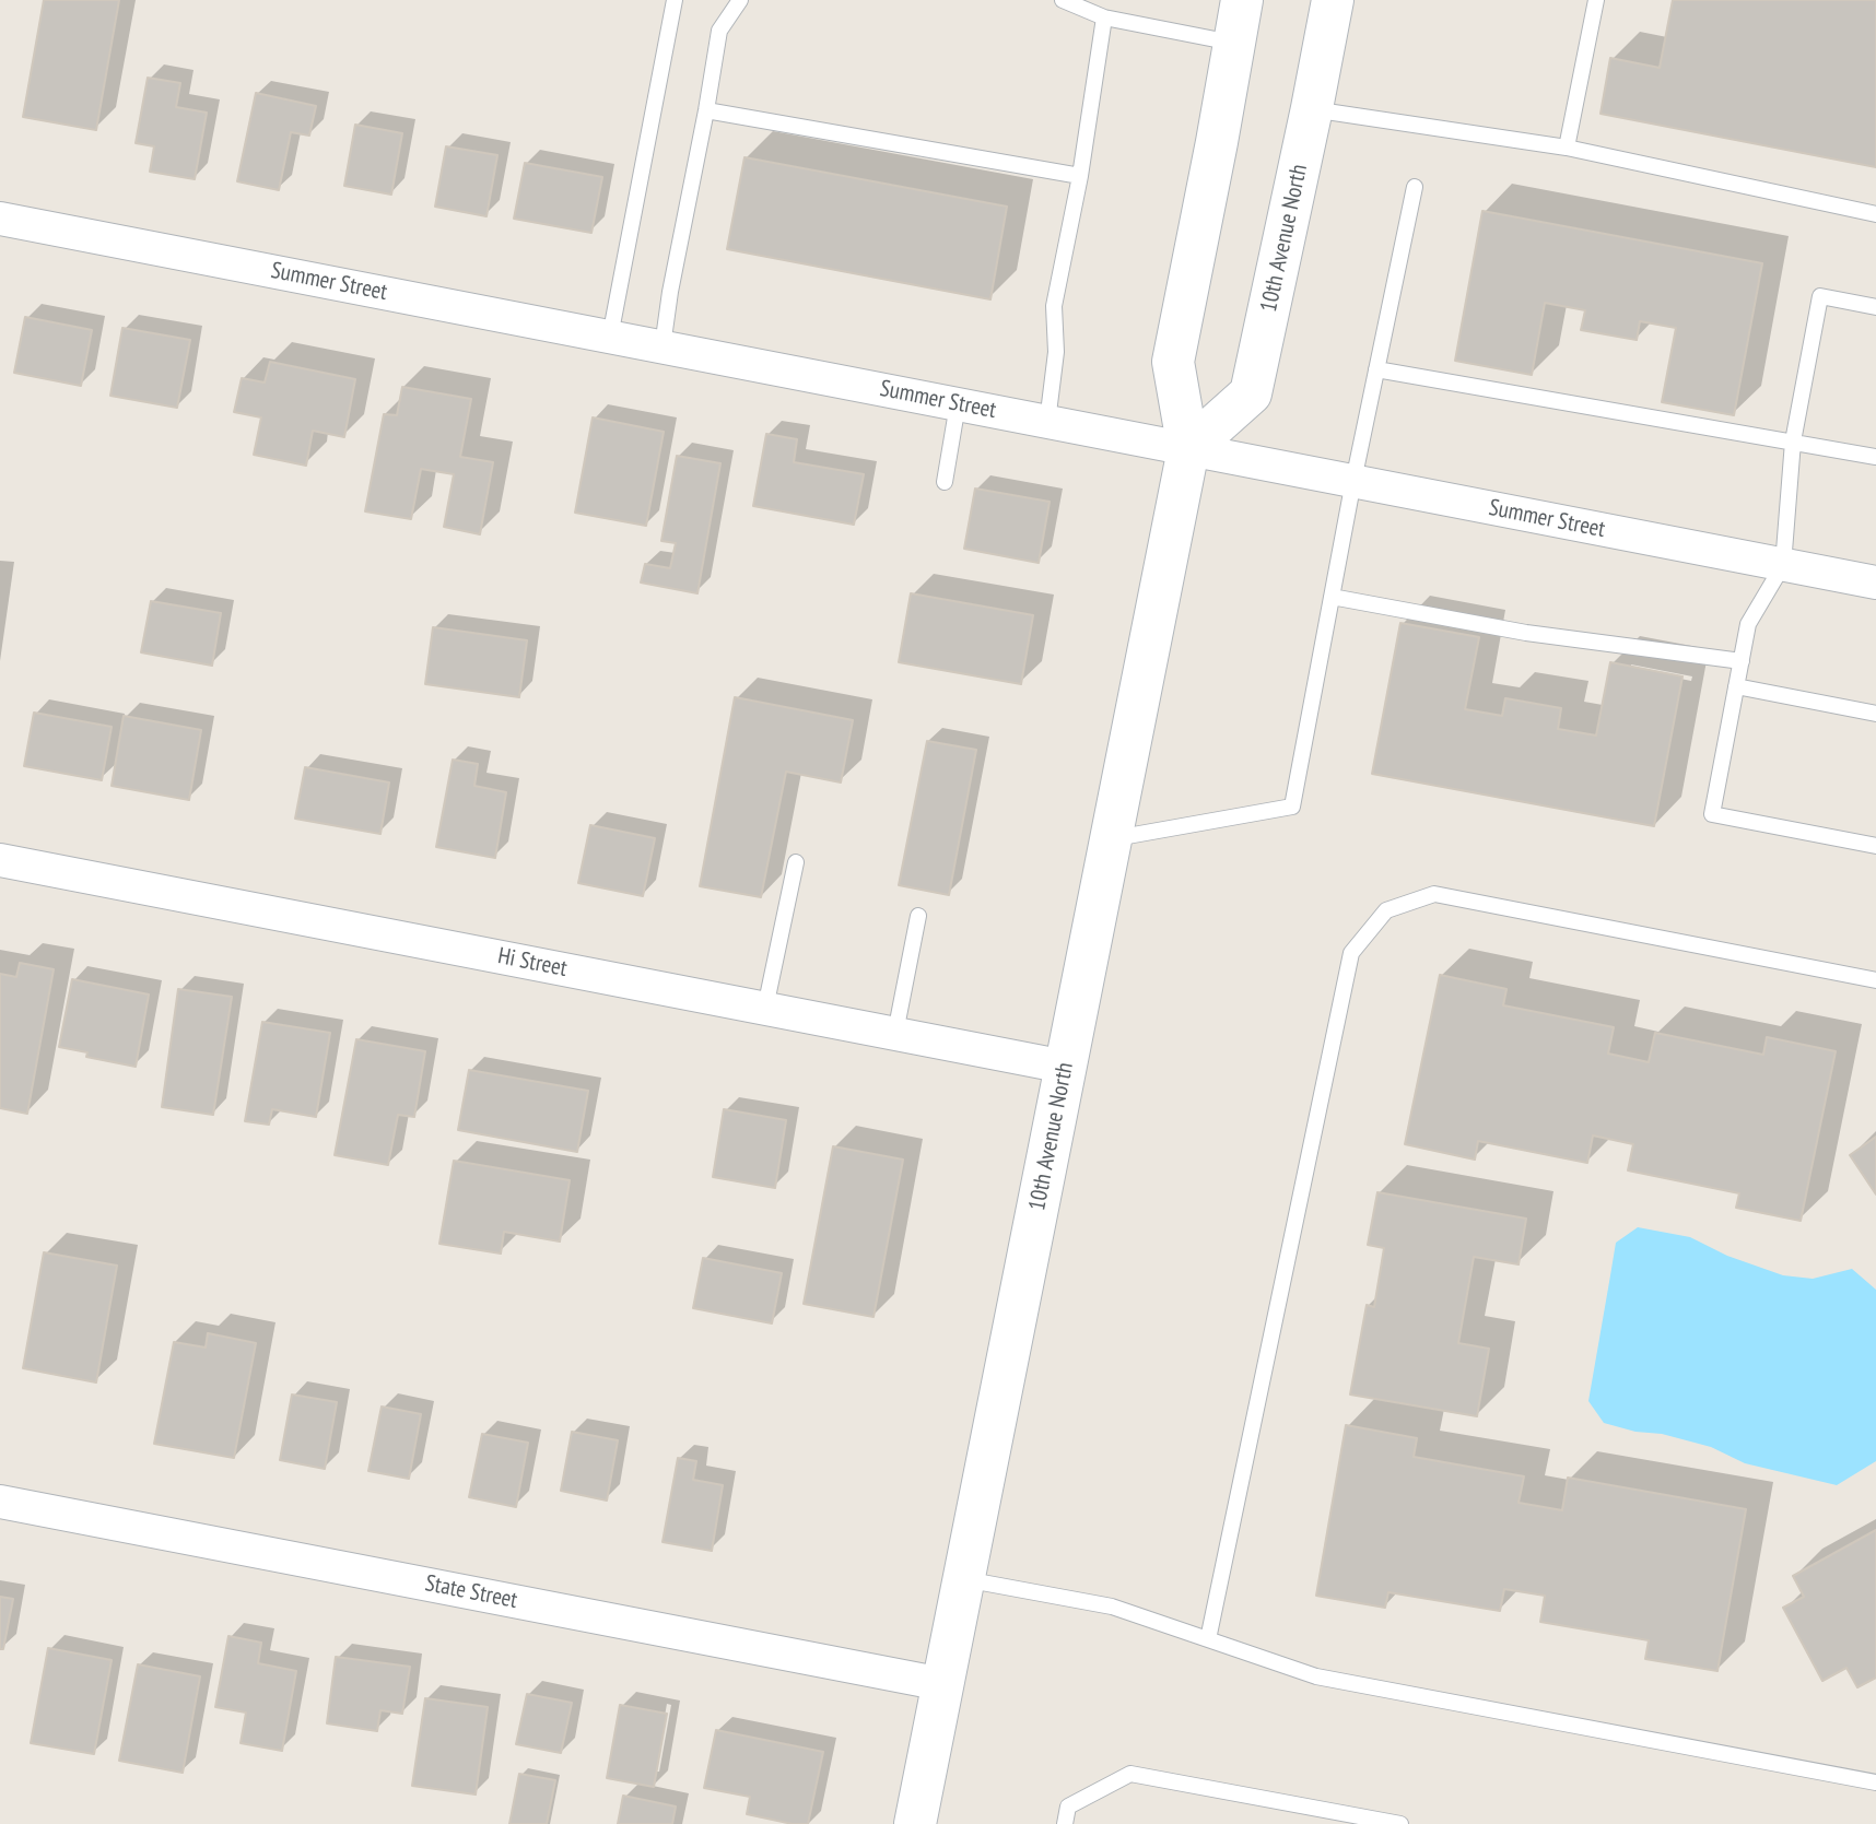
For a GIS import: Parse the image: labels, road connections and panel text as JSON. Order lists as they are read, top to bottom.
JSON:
{
  "streets": {
    "street": [
      "10th Avenue North",
      "Summer Street",
      "Hi Street",
      "State Street"
    ]
  },
  "crossings": [
    ["10th Avenue North", "Summer Street"],
    ["10th Avenue North", "Hi Street"],
    ["10th Avenue North", "State Street"]
  ]
}
